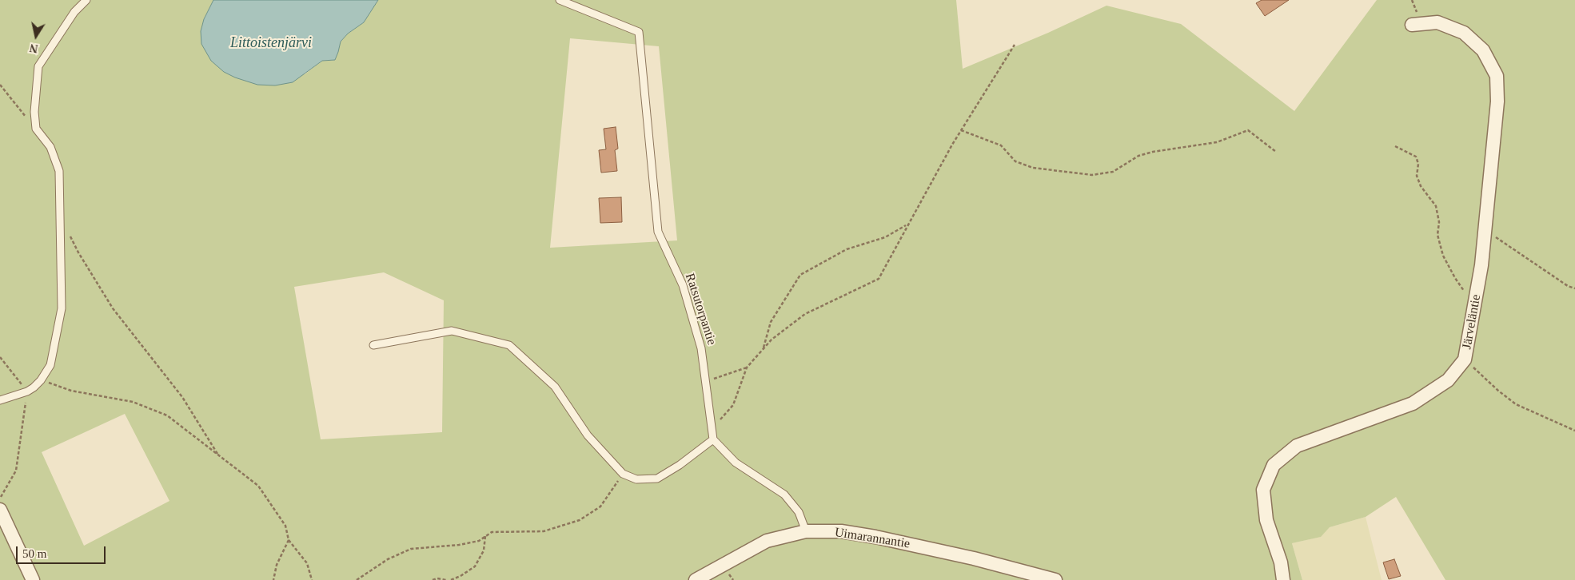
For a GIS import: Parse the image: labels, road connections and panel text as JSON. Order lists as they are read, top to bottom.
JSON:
{
  "streets": {
    "street": ["Järveläntie", "Uimarannantie"],
    "lane": ["Ratsutorpantie"]
  },
  "water": ["Littoistenjärvi"],
  "scale_bar": "50 m",
  "north": "bottom"
}
